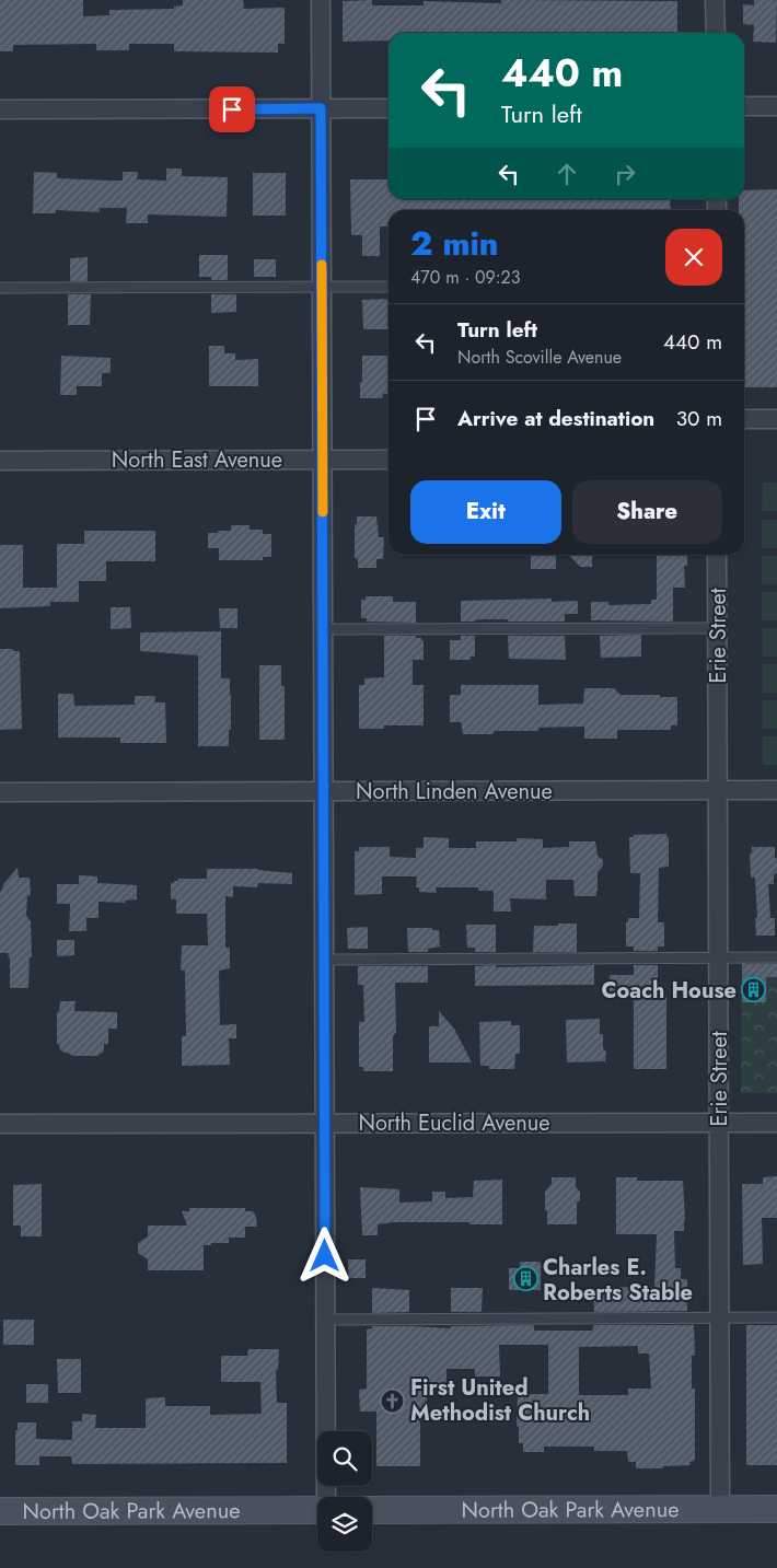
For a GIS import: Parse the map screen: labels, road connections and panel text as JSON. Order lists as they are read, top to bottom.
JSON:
{
  "streets": {
    "street": [
      "North East Avenue",
      "Erie Street",
      "North Linden Avenue",
      "North Euclid Avenue",
      "North Oak Park Avenue"
    ]
  },
  "crossings": [
    ["Erie Street", "North Linden Avenue"],
    ["Erie Street", "North Euclid Avenue"],
    ["Erie Street", "North Oak Park Avenue"]
  ],
  "places": {
    "building": ["Coach House", "Charles E. Roberts Stable"],
    "church": ["First United Methodist Church"]
  },
  "page": {
    "turn": ["440 m", "Turn left"],
    "heading": ["2 min", "470 m · 09:23"],
    "list": [
      {
        "name": "Turn left",
        "note": "North Scoville Avenue",
        "value": "440 m"
      },
      {
        "name": "Arrive at destination",
        "value": "30 m"
      }
    ],
    "buttons": ["Exit", "Share"]
  }
}
